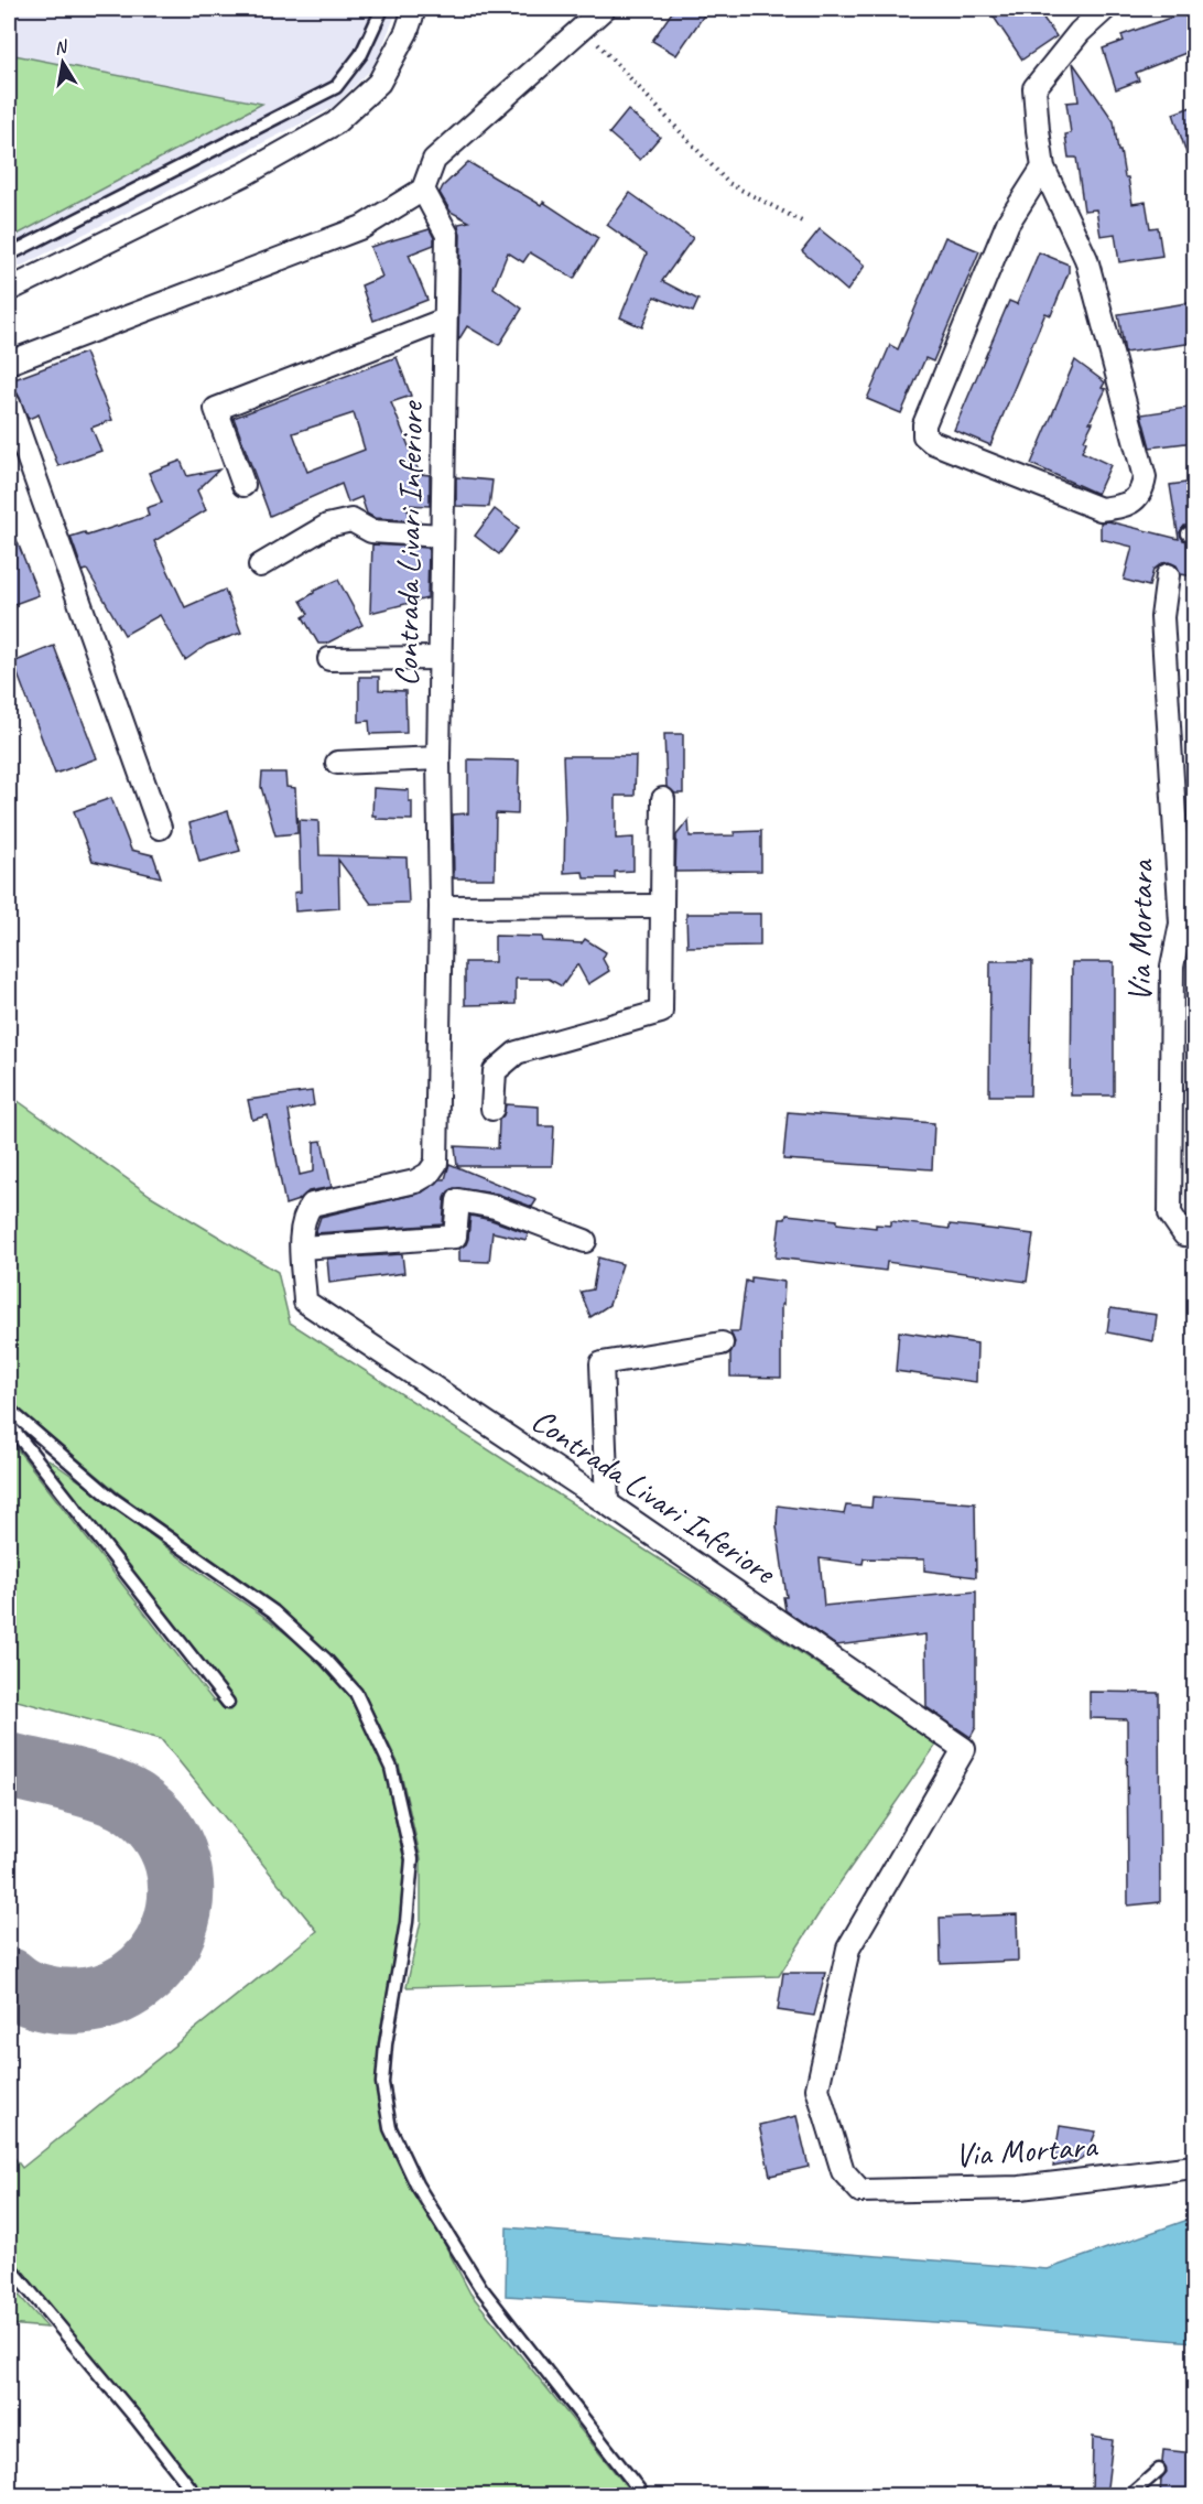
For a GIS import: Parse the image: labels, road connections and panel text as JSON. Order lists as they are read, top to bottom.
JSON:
{
  "streets": {
    "street": ["Contrada Livari Inferiore", "Via Mortara"]
  },
  "crossings": [
    ["Contrada Livari Inferiore", "Via Mortara"]
  ],
  "north": "top"
}
